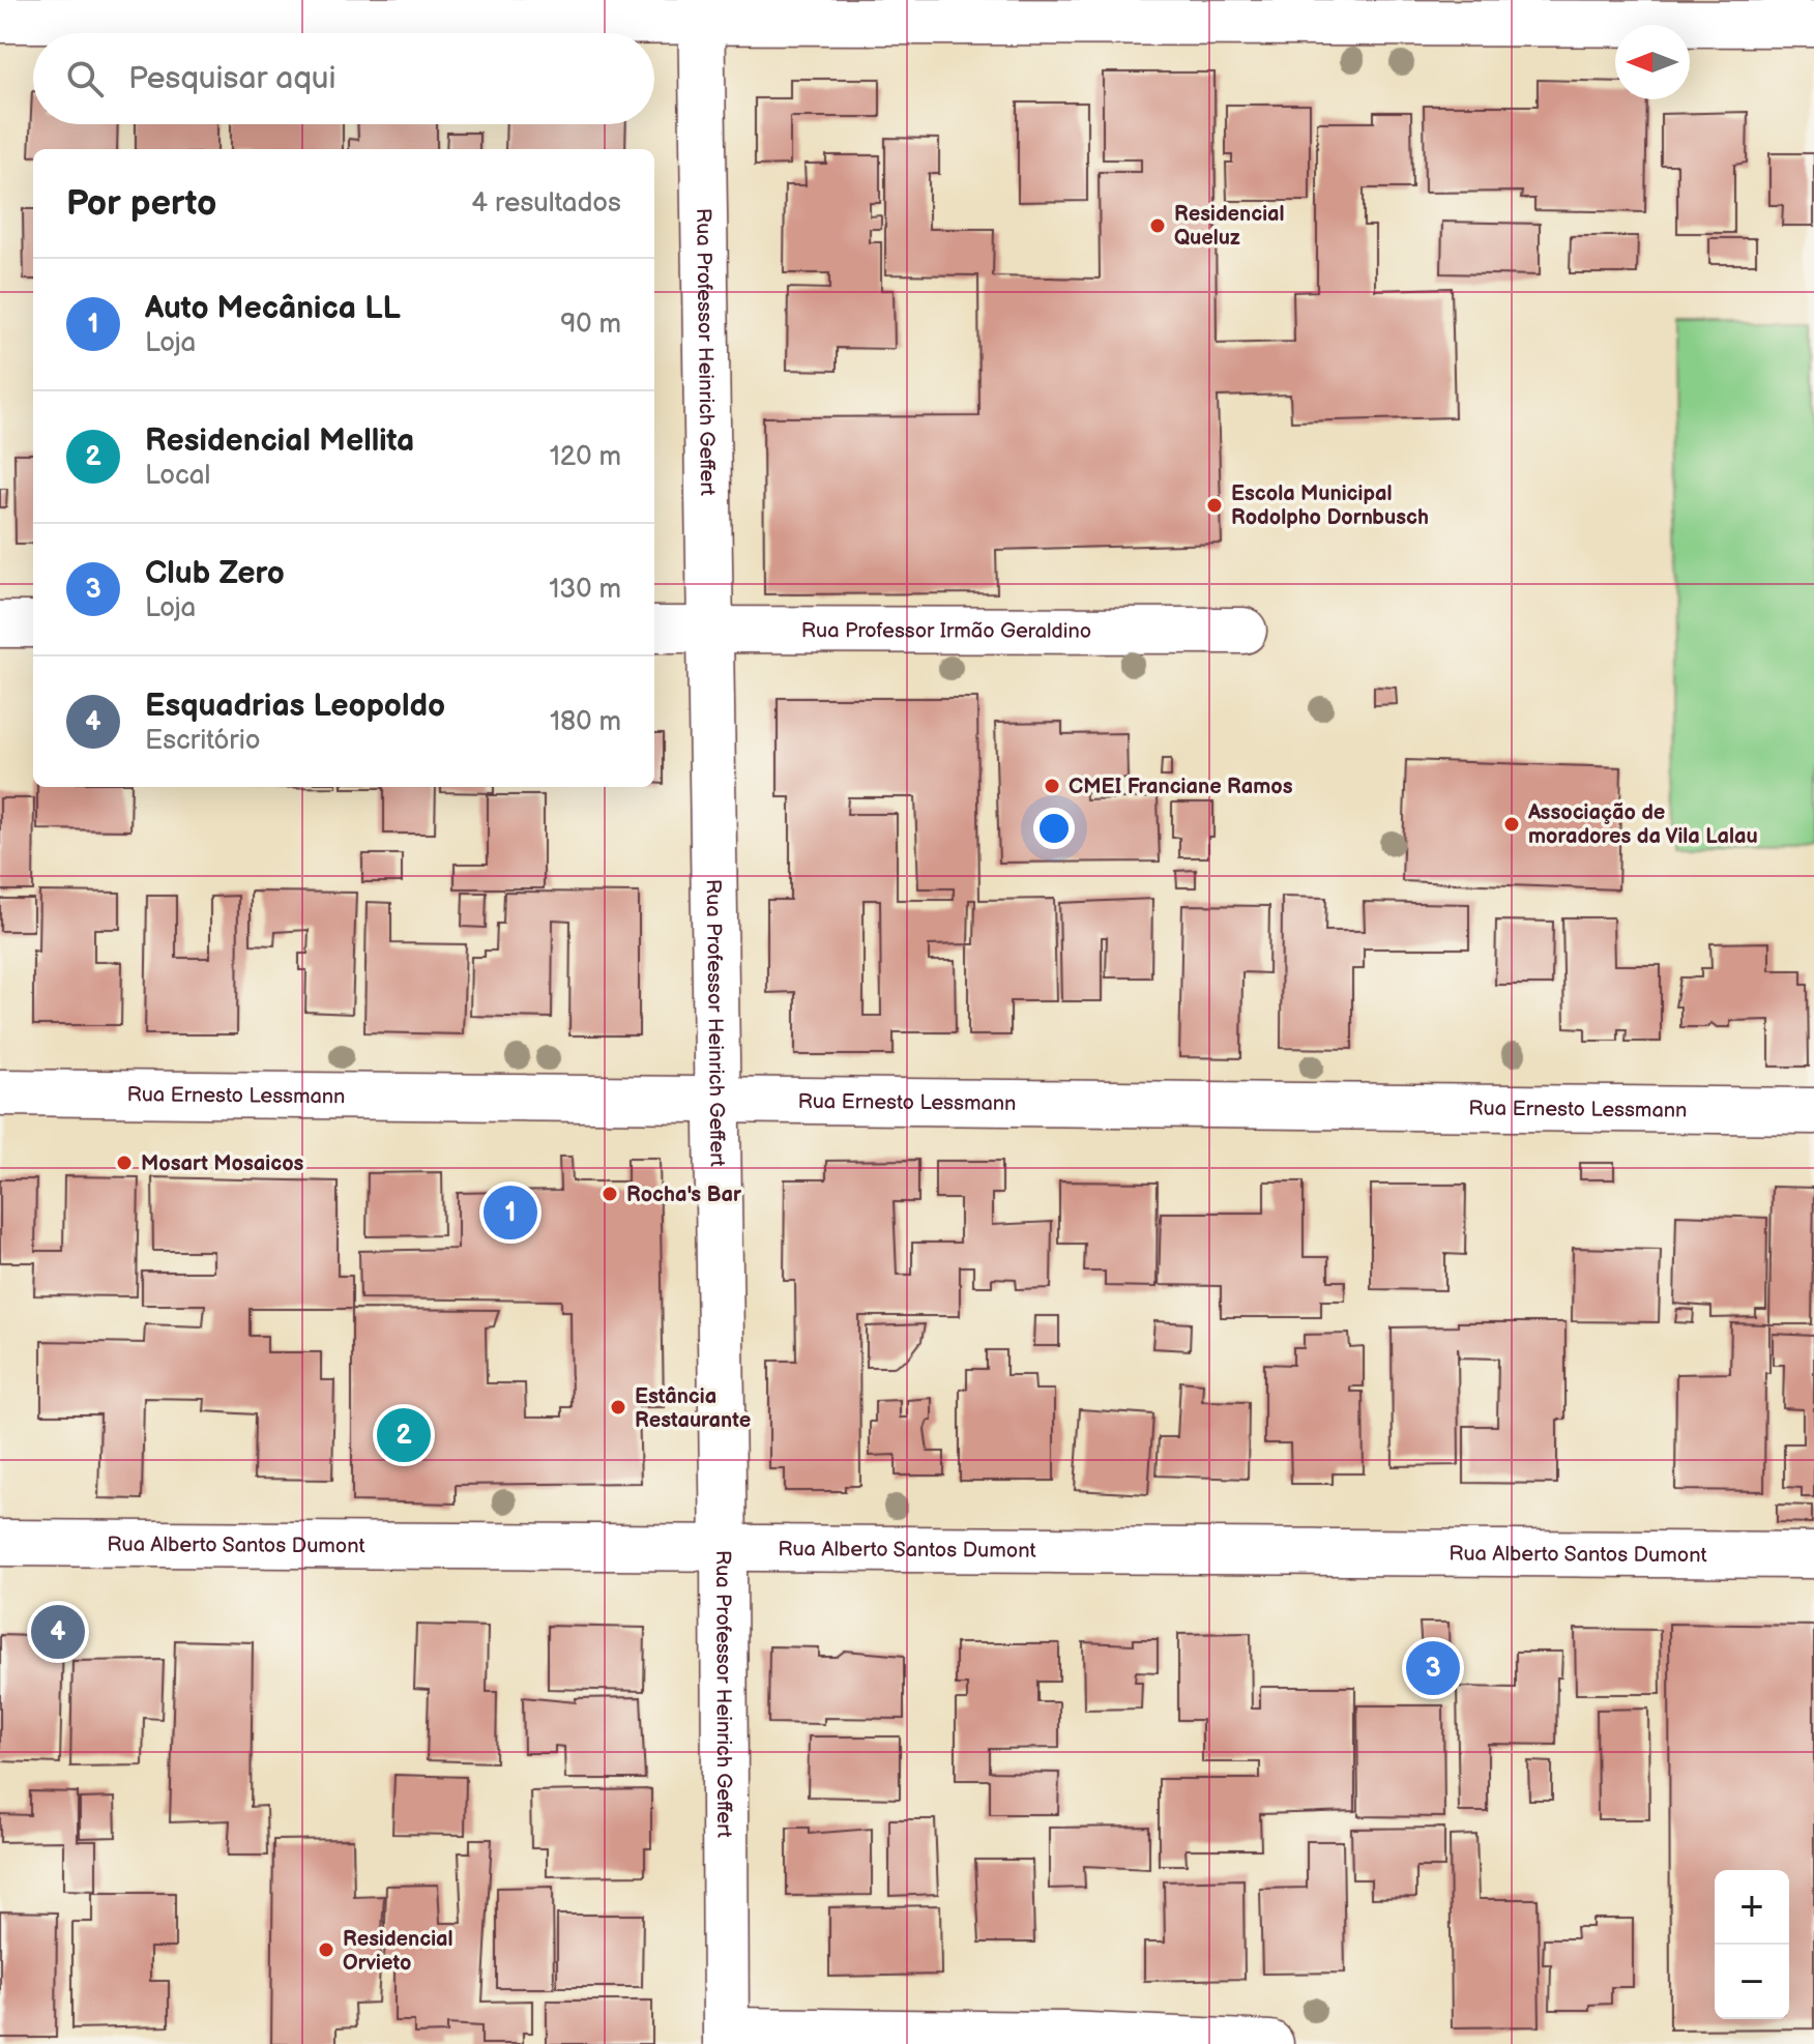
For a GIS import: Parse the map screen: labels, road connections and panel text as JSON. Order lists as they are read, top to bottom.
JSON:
{
  "streets": {
    "street": [
      "Rua Professor Heinrich Geffert",
      "Rua Professor Irmão Geraldino",
      "Rua Ernesto Lessmann",
      "Rua Alberto Santos Dumont"
    ]
  },
  "crossings": [
    ["Rua Professor Heinrich Geffert", "Rua Professor Irmão Geraldino"],
    ["Rua Professor Heinrich Geffert", "Rua Ernesto Lessmann"],
    ["Rua Professor Heinrich Geffert", "Rua Alberto Santos Dumont"]
  ],
  "places": [
    "Residencial Queluz",
    "Escola Municipal Rodolpho Dornbusch",
    "CMEI Franciane Ramos",
    "Associação de moradores da Vila Lalau",
    "Mosart Mosaicos",
    "Rocha's Bar",
    "Estância Restaurante",
    "Residencial Orvieto"
  ],
  "north": "left",
  "page": {
    "search": "Pesquisar aqui",
    "heading": ["Por perto", "4 resultados"],
    "list": [
      {
        "mark": "1",
        "name": "Auto Mecânica LL",
        "note": "Loja",
        "value": "90 m"
      },
      {
        "mark": "2",
        "name": "Residencial Mellita",
        "note": "Local",
        "value": "120 m"
      },
      {
        "mark": "3",
        "name": "Club Zero",
        "note": "Loja",
        "value": "130 m"
      },
      {
        "mark": "4",
        "name": "Esquadrias Leopoldo",
        "note": "Escritório",
        "value": "180 m"
      }
    ],
    "pins": [
      "1",
      "2",
      "4",
      "3"
    ],
    "map_buttons": ["+", "−"]
  }
}
